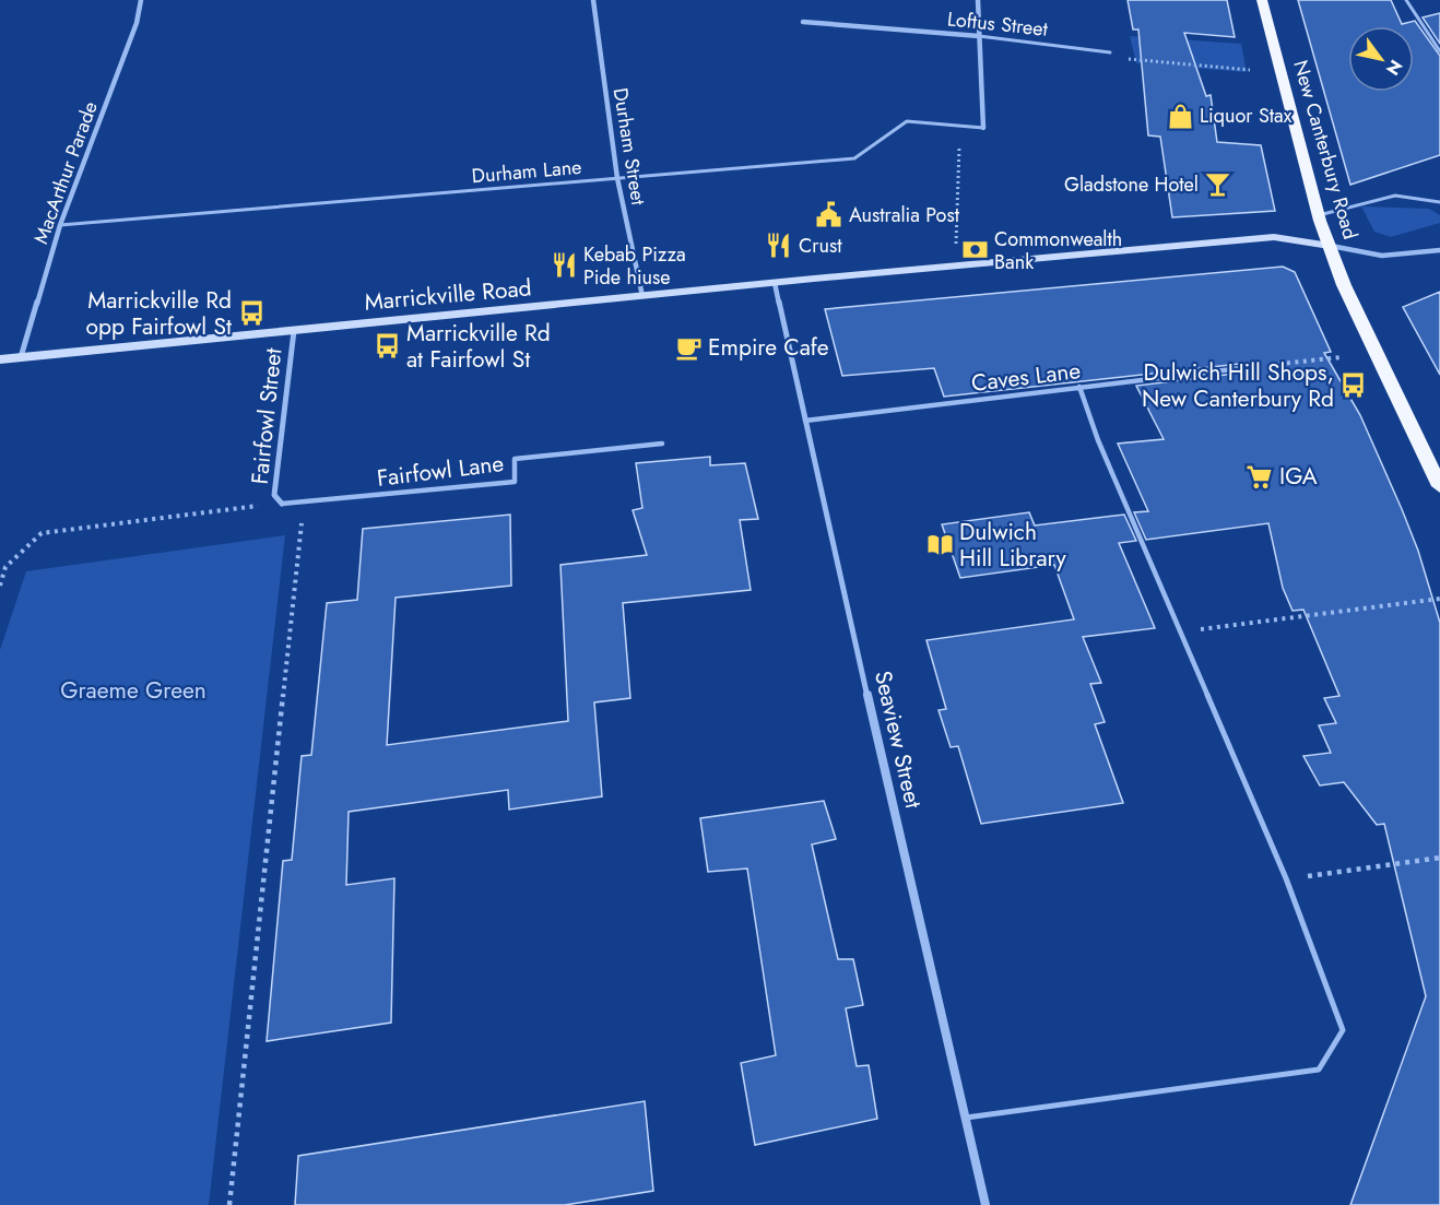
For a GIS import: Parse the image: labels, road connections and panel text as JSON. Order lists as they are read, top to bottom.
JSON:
{
  "streets": {
    "highway": ["New Canterbury Road"],
    "main road": ["Marrickville Road"],
    "street": [
      "Loftus Street",
      "Durham Street",
      "MacArthur Parade",
      "Fairfowl Street",
      "Seaview Street"
    ],
    "lane": ["Durham Lane", "Caves Lane", "Fairfowl Lane"]
  },
  "crossings": [
    ["Durham Street", "Durham Lane"],
    ["Durham Street", "Marrickville Road"],
    ["New Canterbury Road", "Marrickville Road"],
    ["Durham Lane", "MacArthur Parade"],
    ["MacArthur Parade", "Marrickville Road"],
    ["Marrickville Road", "Fairfowl Street"],
    ["Marrickville Road", "Seaview Street"],
    ["Caves Lane", "Seaview Street"],
    ["Fairfowl Street", "Fairfowl Lane"]
  ],
  "parks": ["Graeme Green"],
  "places": {
    "shop": ["Liquor Stax"],
    "bar": ["Gladstone Hotel"],
    "public building": ["Australia Post"],
    "restaurant": ["Crust", "Kebab Pizza Pide hiuse"],
    "bank": ["Commonwealth Bank"],
    "bus stop": ["Marrickville Rd opp Fairfowl St", "Marrickville Rd at Fairfowl St", "Dulwich Hill Shops, New Canterbury Rd"],
    "cafe": ["Empire Cafe"],
    "supermarket": ["IGA"],
    "library": ["Dulwich Hill Library"]
  },
  "north": "bottom right"
}
